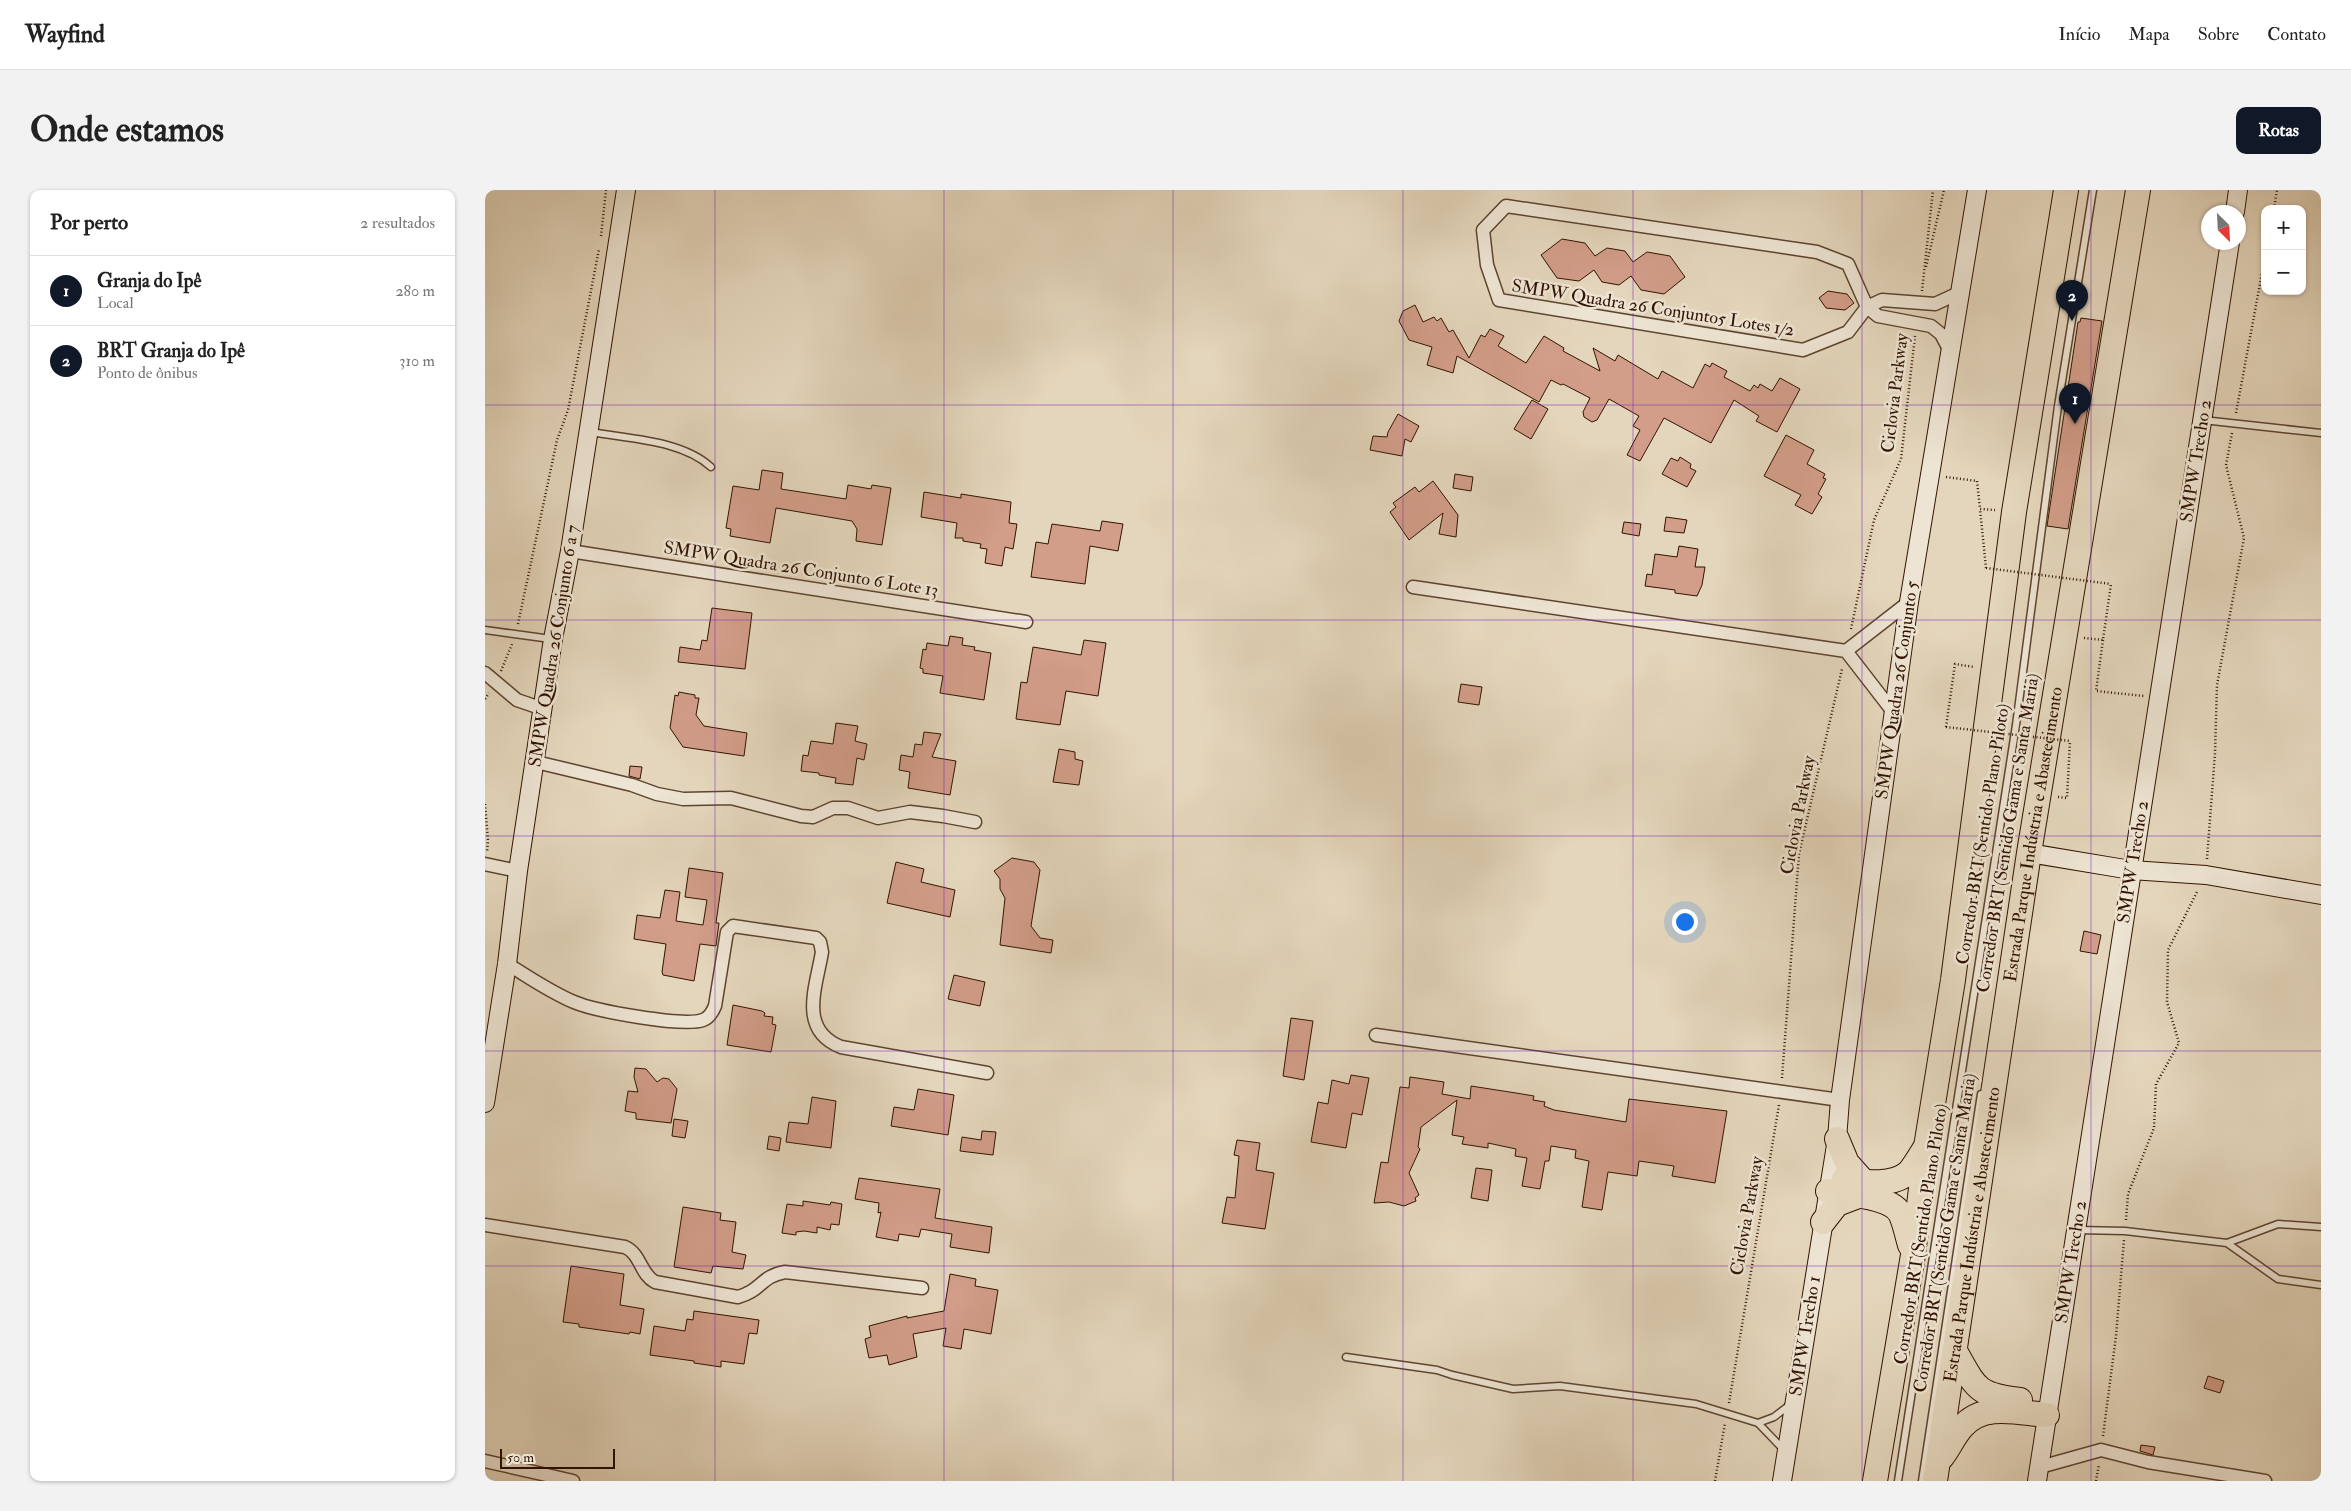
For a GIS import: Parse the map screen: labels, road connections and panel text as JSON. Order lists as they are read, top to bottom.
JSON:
{
  "streets": {
    "highway": ["Estrada Parque Indústria e Abastecimento"],
    "street": [
      "SMPW Quadra 26 Conjunto5 Lotes 1/2",
      "SMPW Trecho 2",
      "SMPW Quadra 26 Conjunto 6 Lote 13",
      "SMPW Quadra 26 Conjunto 6 a 7",
      "SMPW Quadra 26 Conjunto 5",
      "SMPW Trecho 1"
    ],
    "lane": ["Corredor BRT(Sentido Gama e Santa Maria)", "Corredor BRT(Sentido Plano Piloto)"],
    "path": ["Ciclovia Parkway"]
  },
  "crossings": [
    ["SMPW Quadra 26 Conjunto 6 Lote 13", "SMPW Quadra 26 Conjunto 6 a 7"],
    ["SMPW Quadra 26 Conjunto 5", "SMPW Trecho 1"],
    ["Corredor BRT(Sentido Gama e Santa Maria)", "Estrada Parque Indústria e Abastecimento"]
  ],
  "scale_bar": "50 m",
  "north": "bottom right",
  "page": {
    "header": "Wayfind",
    "nav": [
      "Início",
      "Mapa",
      "Sobre",
      "Contato"
    ],
    "buttons": "Rotas",
    "title": "Onde estamos",
    "heading": ["Por perto", "2 resultados"],
    "map_buttons": ["+", "−"],
    "list": [
      {
        "mark": "1",
        "name": "Granja do Ipê",
        "note": "Local",
        "value": "280 m"
      },
      {
        "mark": "2",
        "name": "BRT Granja do Ipê",
        "note": "Ponto de ônibus",
        "value": "310 m"
      }
    ],
    "pins": ["2", "1"],
    "scale": "50 m"
  }
}
